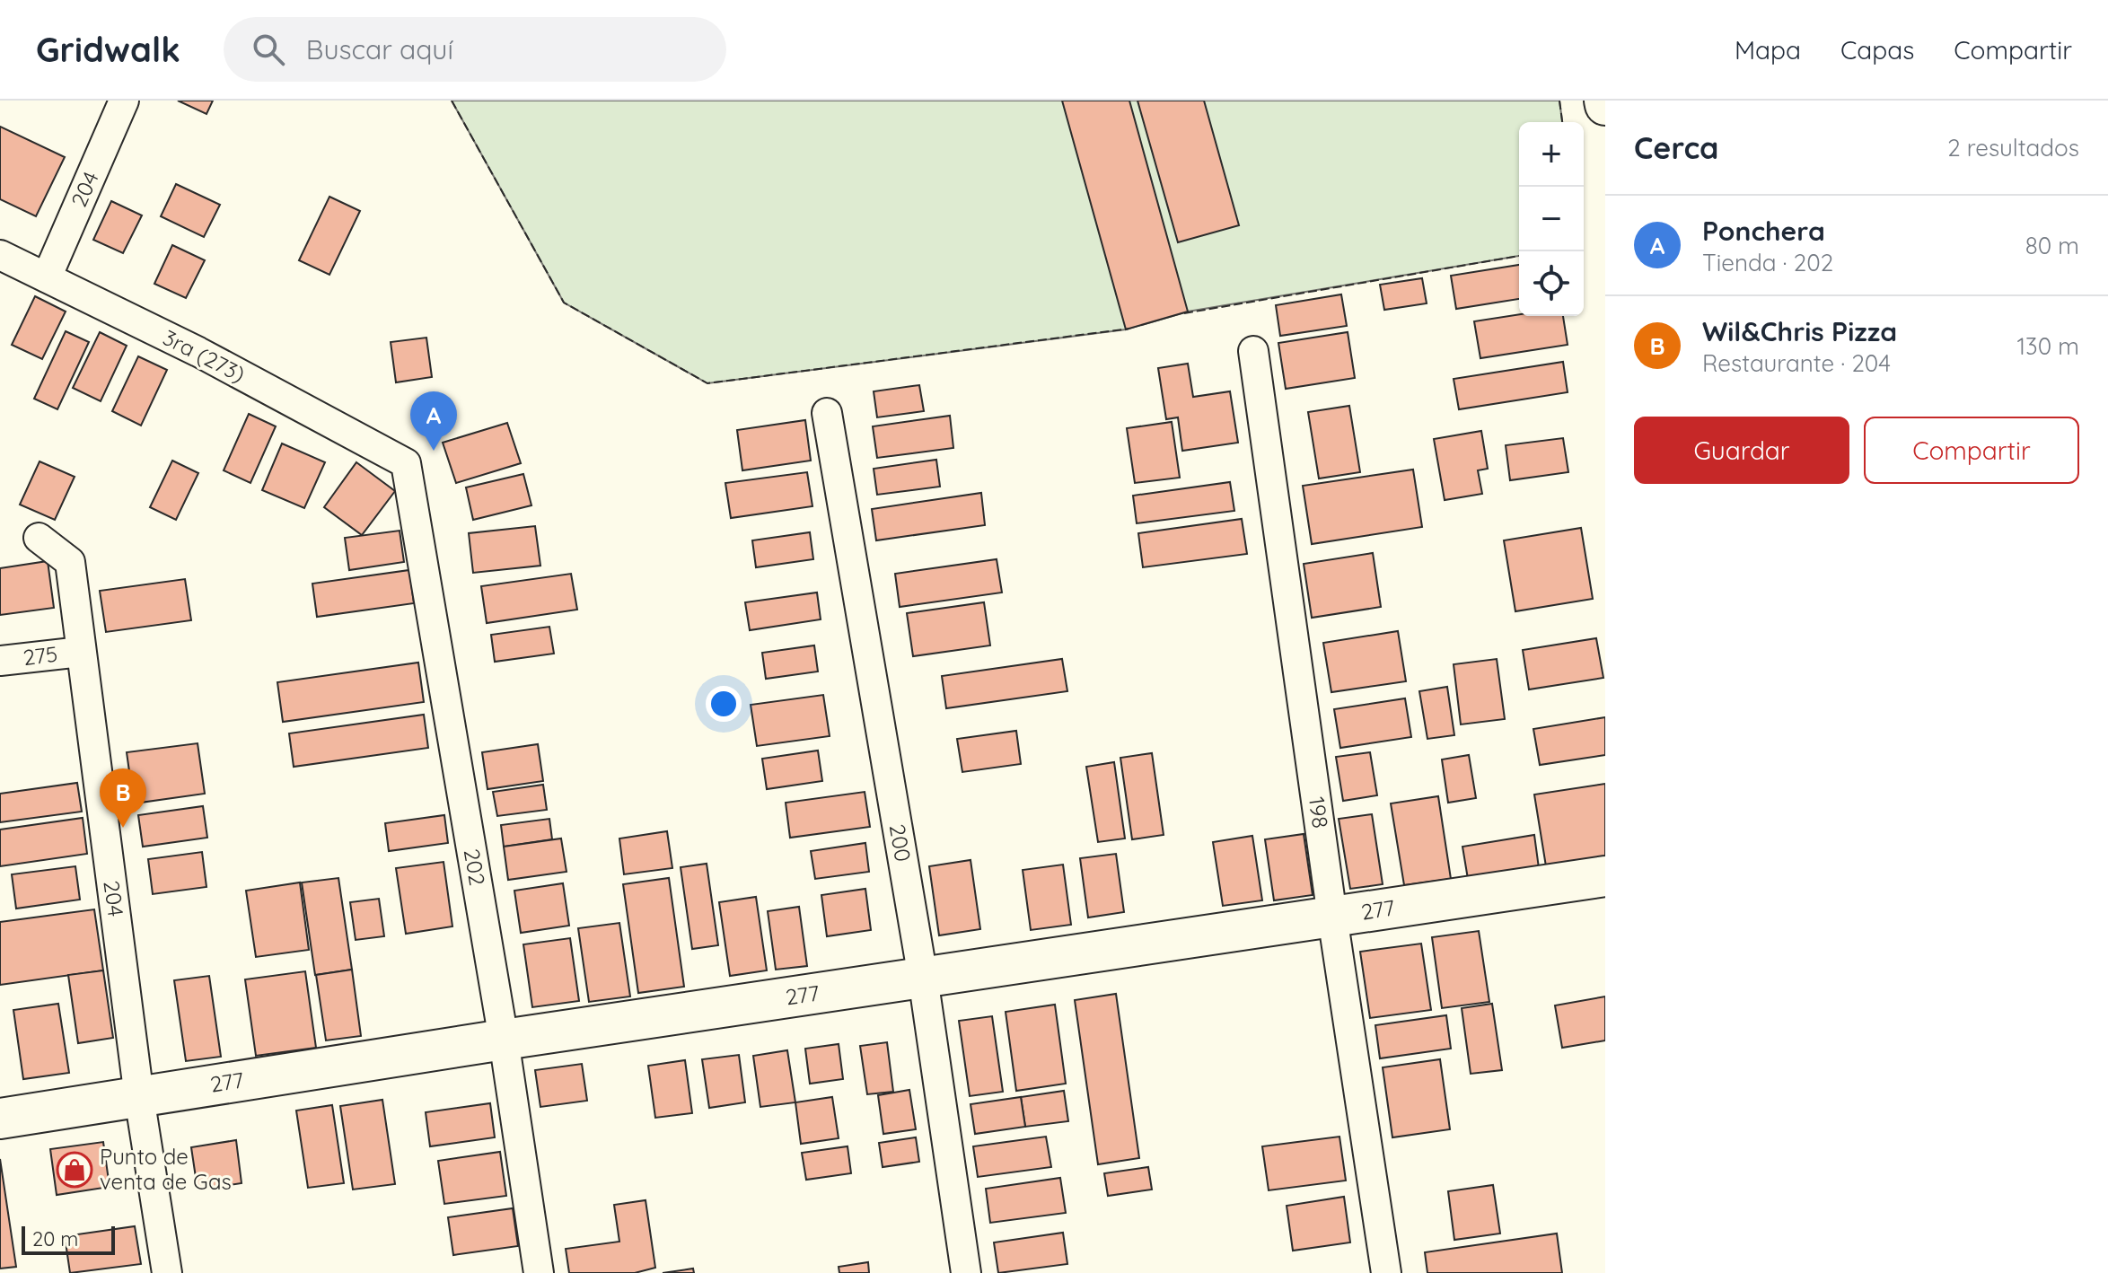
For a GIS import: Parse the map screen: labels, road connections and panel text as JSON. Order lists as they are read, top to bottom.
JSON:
{
  "streets": {
    "street": [
      "204",
      "3ra (273)",
      "275",
      "198",
      "200",
      "202",
      "277"
    ]
  },
  "crossings": [
    ["204", "3ra (273)"],
    ["204", "275"],
    ["204", "277"],
    ["3ra (273)", "202"],
    ["198", "277"],
    ["200", "277"],
    ["202", "277"]
  ],
  "places": {
    "shop": ["Punto de venta de Gas"]
  },
  "scale_bar": "20 m",
  "page": {
    "header": "Gridwalk",
    "search": "Buscar aquí",
    "nav": ["Mapa", "Capas", "Compartir"],
    "heading": ["Cerca", "2 resultados"],
    "map_buttons": ["+", "−"],
    "list": [
      {
        "mark": "A",
        "name": "Ponchera",
        "note": "Tienda · 202",
        "value": "80 m"
      },
      {
        "mark": "B",
        "name": "Wil&Chris Pizza",
        "note": "Restaurante · 204",
        "value": "130 m"
      }
    ],
    "pins": ["A", "B"],
    "buttons": ["Guardar", "Compartir"],
    "scale": "20 m"
  }
}
